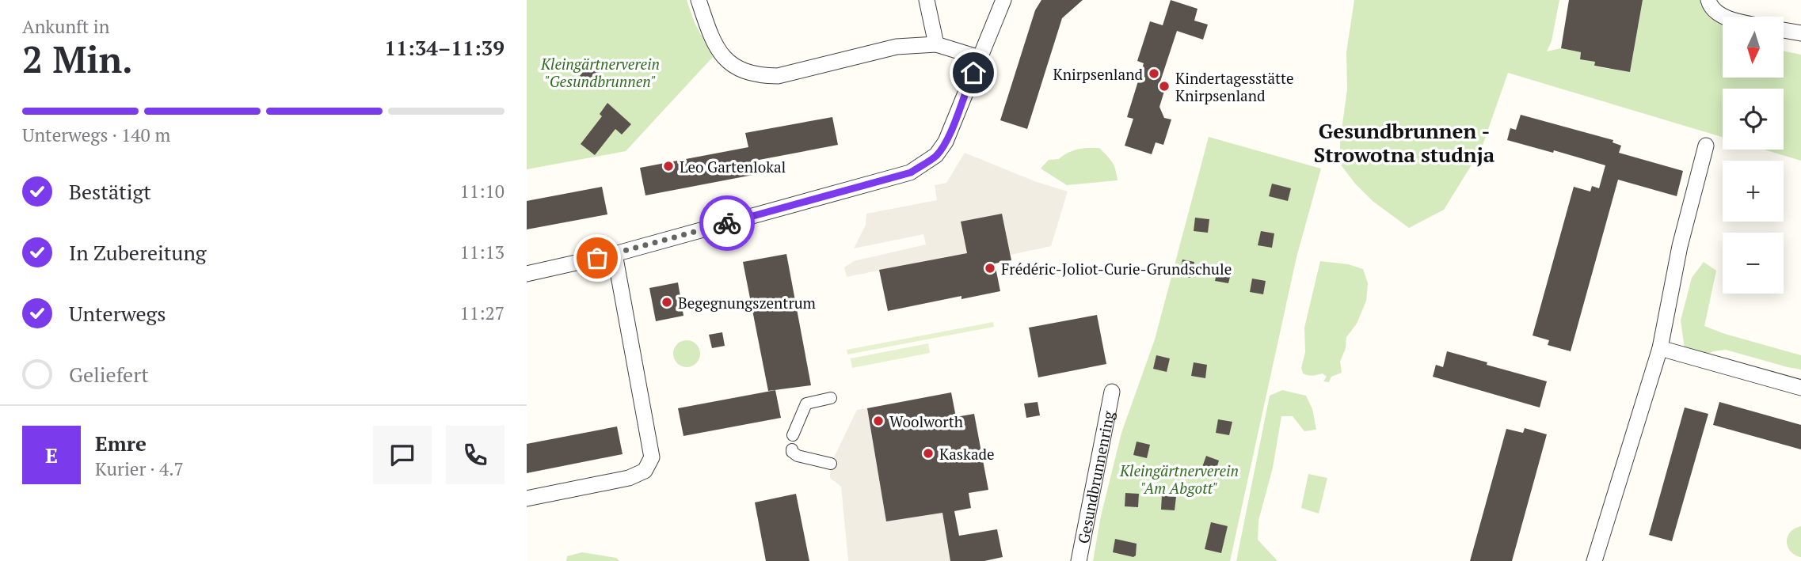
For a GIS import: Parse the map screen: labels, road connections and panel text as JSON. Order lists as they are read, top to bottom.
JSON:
{
  "streets": {
    "street": ["Gesundbrunnenring"]
  },
  "districts": ["Gesundbrunnen - Strowotna studnja"],
  "parks": ["Kleingärtnerverein \"Gesundbrunnen\"", "Kleingärtnerverein \"Am Abgott\""],
  "places": [
    "Knirpsenland",
    "Kindertagesstätte Knirpsenland",
    "Leo Gartenlokal",
    "Frédéric-Joliot-Curie-Grundschule",
    "Begegnungszentrum",
    "Woolworth",
    "Kaskade"
  ],
  "north": "bottom",
  "page": {
    "heading": ["2 Min.", "Ankunft in", "11:34–11:39"],
    "panel": ["Emre", "Kurier · 4.7"],
    "map_buttons": ["+", "−"],
    "bar": "Unterwegs · 140 m",
    "list": [
      ["Bestätigt", "11:10"],
      ["In Zubereitung", "11:13"],
      ["Unterwegs", "11:27"],
      "Geliefert"
    ],
    "round": "E"
  }
}
